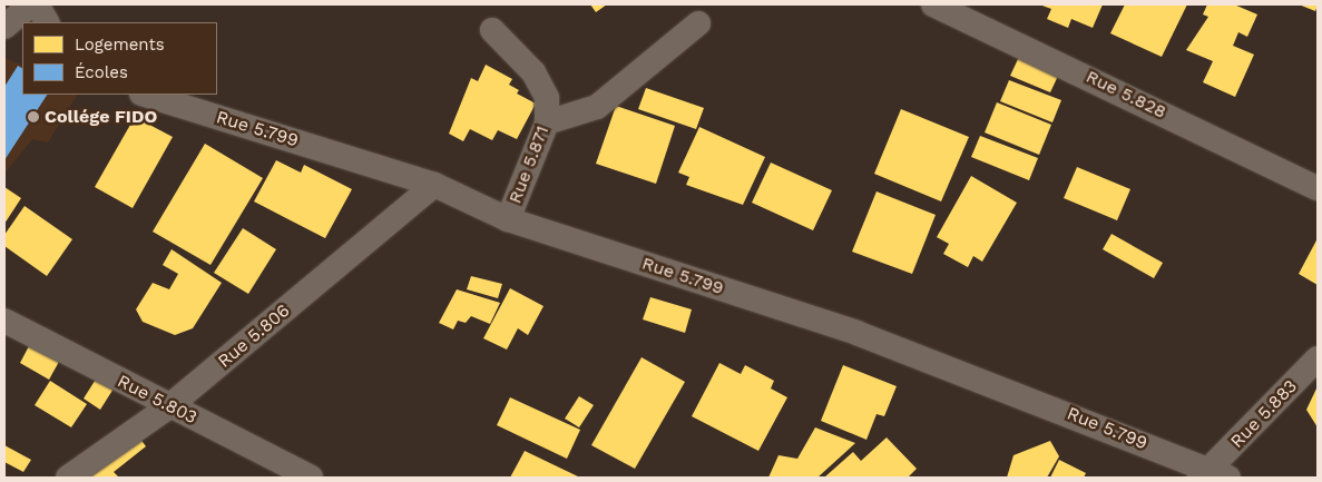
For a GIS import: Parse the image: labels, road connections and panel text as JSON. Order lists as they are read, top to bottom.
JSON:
{
  "streets": {
    "street": [
      "Rue 5.828",
      "Rue 5.799",
      "Rue 5.871",
      "Rue 5.806",
      "Rue 5.803",
      "Rue 5.883"
    ]
  },
  "crossings": [
    ["Rue 5.799", "Rue 5.871"],
    ["Rue 5.799", "Rue 5.806"],
    ["Rue 5.799", "Rue 5.883"],
    ["Rue 5.806", "Rue 5.803"]
  ],
  "places": ["Collége FIDO"],
  "legend": ["Logements", "Écoles"]
}
